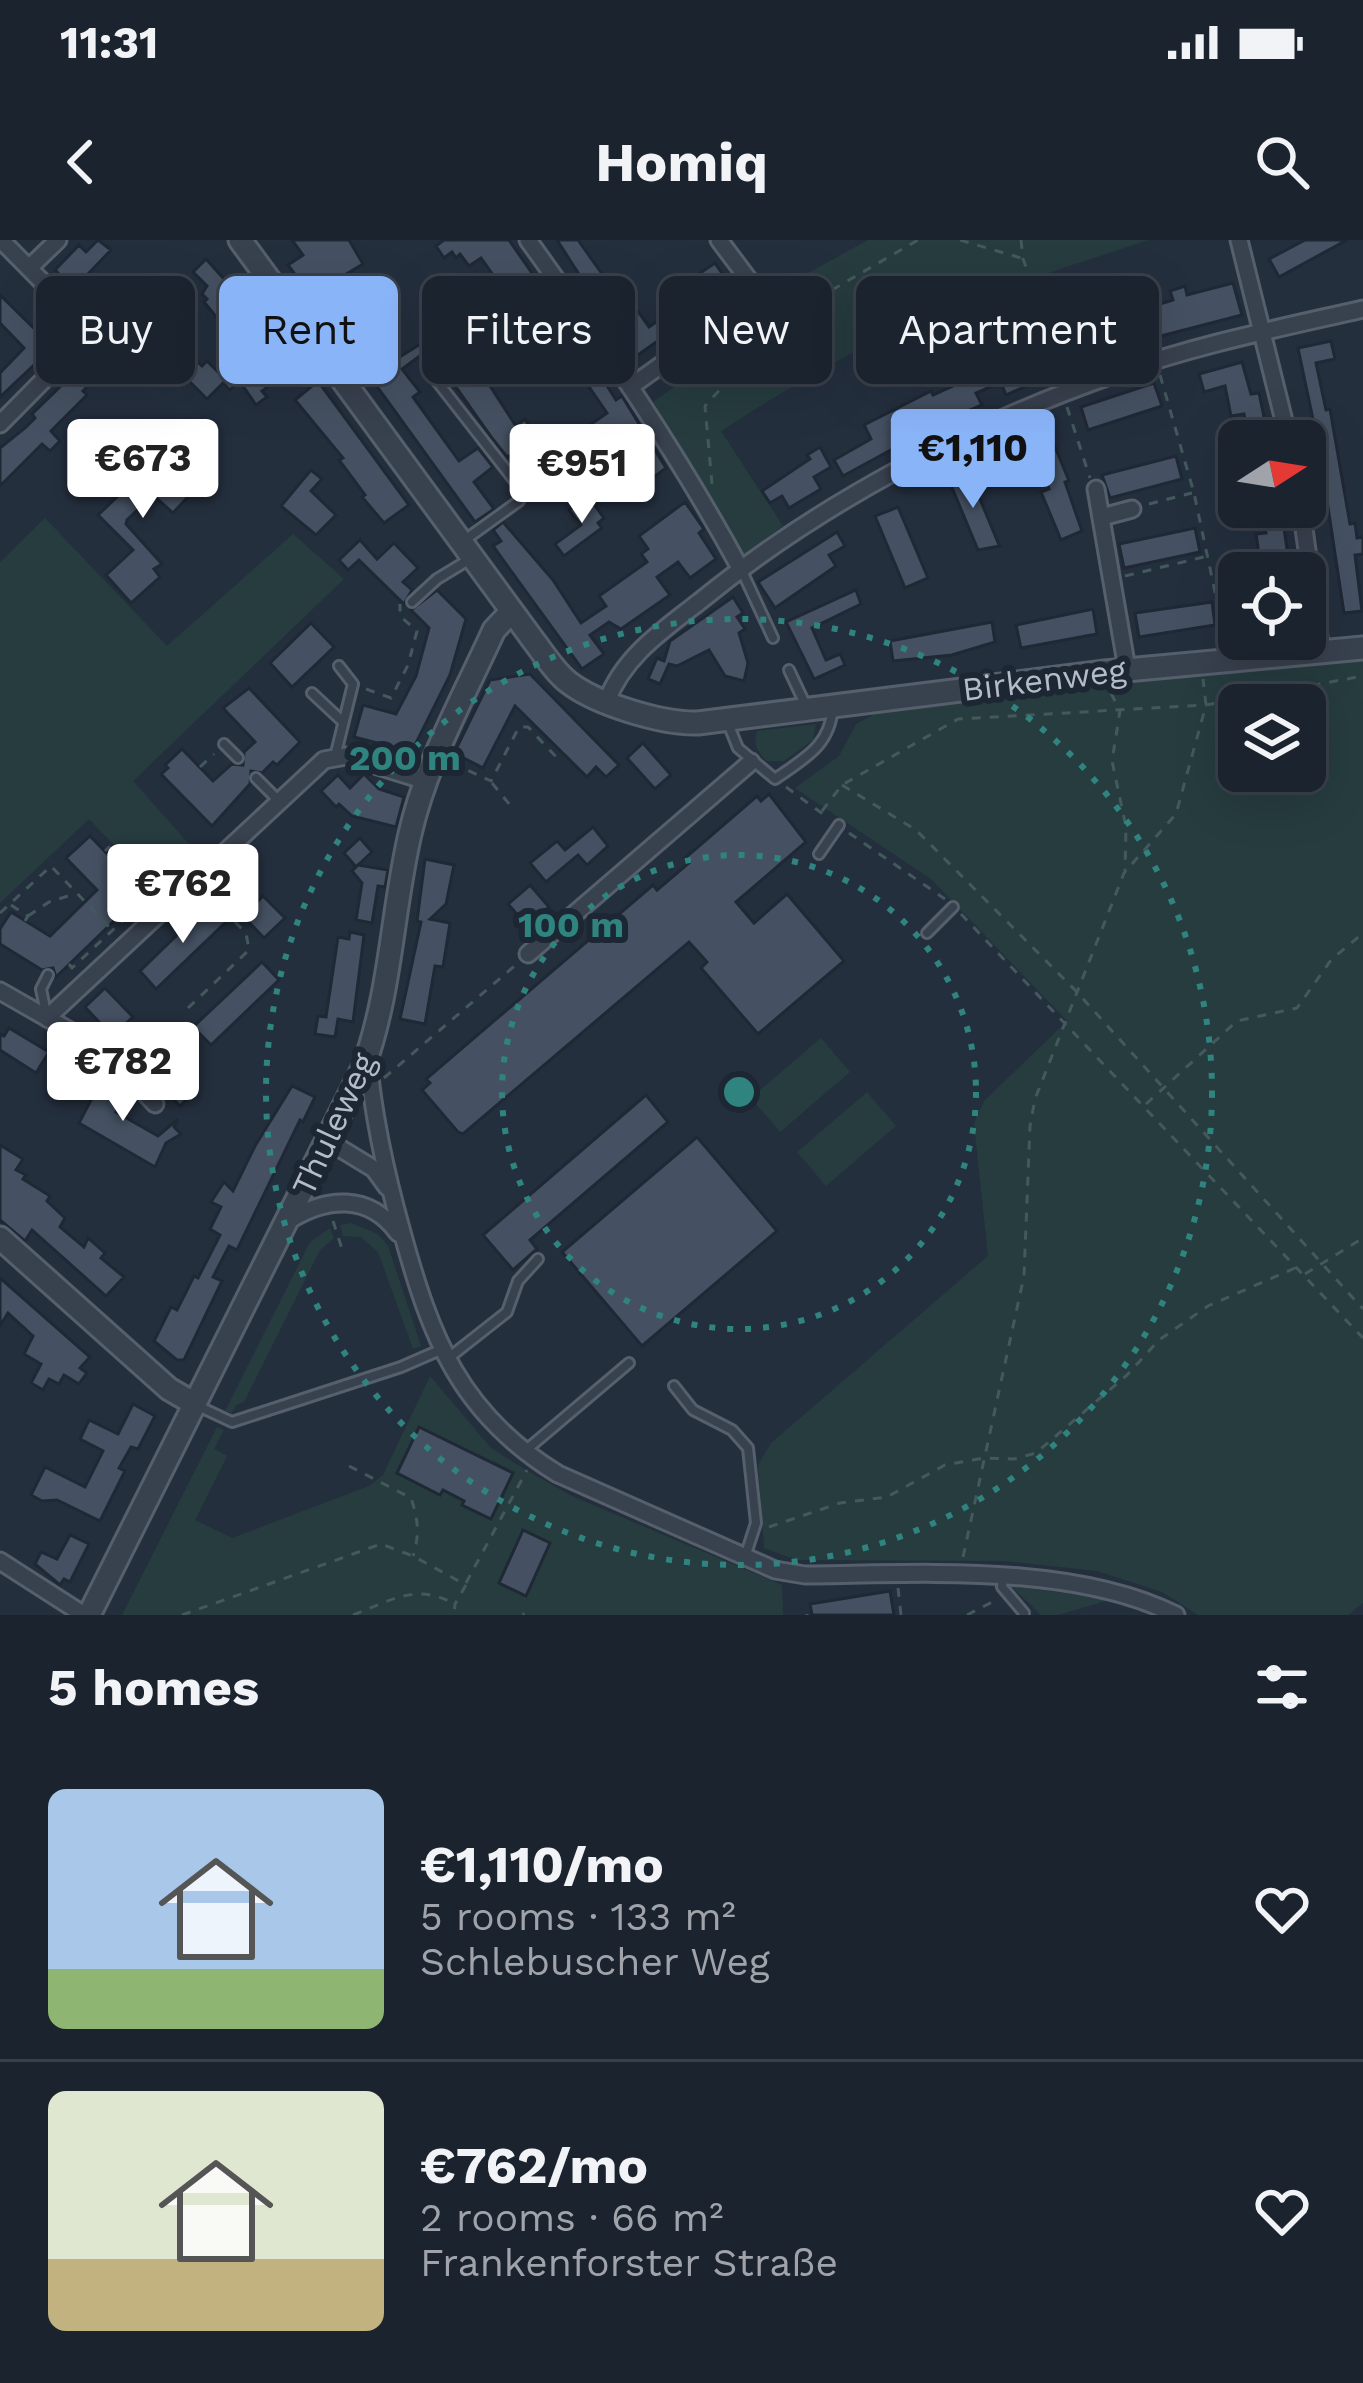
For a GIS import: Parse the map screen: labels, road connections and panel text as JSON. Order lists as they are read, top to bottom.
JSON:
{
  "streets": {
    "street": ["Birkenweg", "Thuleweg"]
  },
  "crossings": [
    ["Birkenweg", "Thuleweg"]
  ],
  "north": "right",
  "page": {
    "status": "11:31",
    "header": "Homiq",
    "chip": [
      "Buy",
      "Rent",
      "Filters",
      "New",
      "Apartment"
    ],
    "price": [
      "€1,110",
      "€673",
      "€951",
      "€762",
      "€782"
    ],
    "heading": "5 homes",
    "list": [
      {
        "name": "€1,110/mo",
        "note": "5 rooms · 133 m² · Schlebuscher Weg"
      },
      {
        "name": "€762/mo",
        "note": "2 rooms · 66 m² · Frankenforster Straße"
      }
    ]
  },
  "rings": ["200 m", "100 m"]
}
